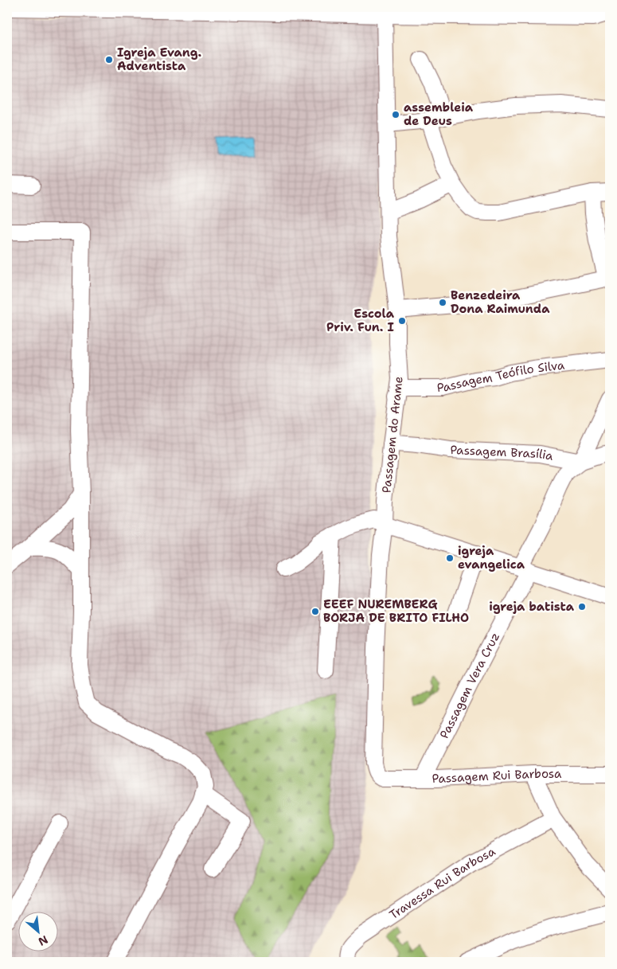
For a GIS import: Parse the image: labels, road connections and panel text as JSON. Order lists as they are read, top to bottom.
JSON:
{
  "streets": {
    "street": [
      "Passagem Teófilo Silva",
      "Passagem do Arame",
      "Passagem Brasília",
      "Passagem Vera Cruz",
      "Passagem Rui Barbosa",
      "Travessa Rui Barbosa"
    ]
  },
  "crossings": [
    ["Passagem Teófilo Silva", "Passagem do Arame"],
    ["Passagem do Arame", "Passagem Brasília"],
    ["Passagem do Arame", "Passagem Rui Barbosa"],
    ["Passagem Brasília", "Passagem Vera Cruz"],
    ["Passagem Vera Cruz", "Passagem Rui Barbosa"]
  ],
  "places": [
    "Igreja Evang. Adventista",
    "assembleia de Deus",
    "Benzedeira Dona Raimunda",
    "Escola Priv. Fun. I",
    "igreja evangelica",
    "igreja batista",
    "EEEF NUREMBERG BORJA DE BRITO FILHO"
  ],
  "north": "bottom right"
}
